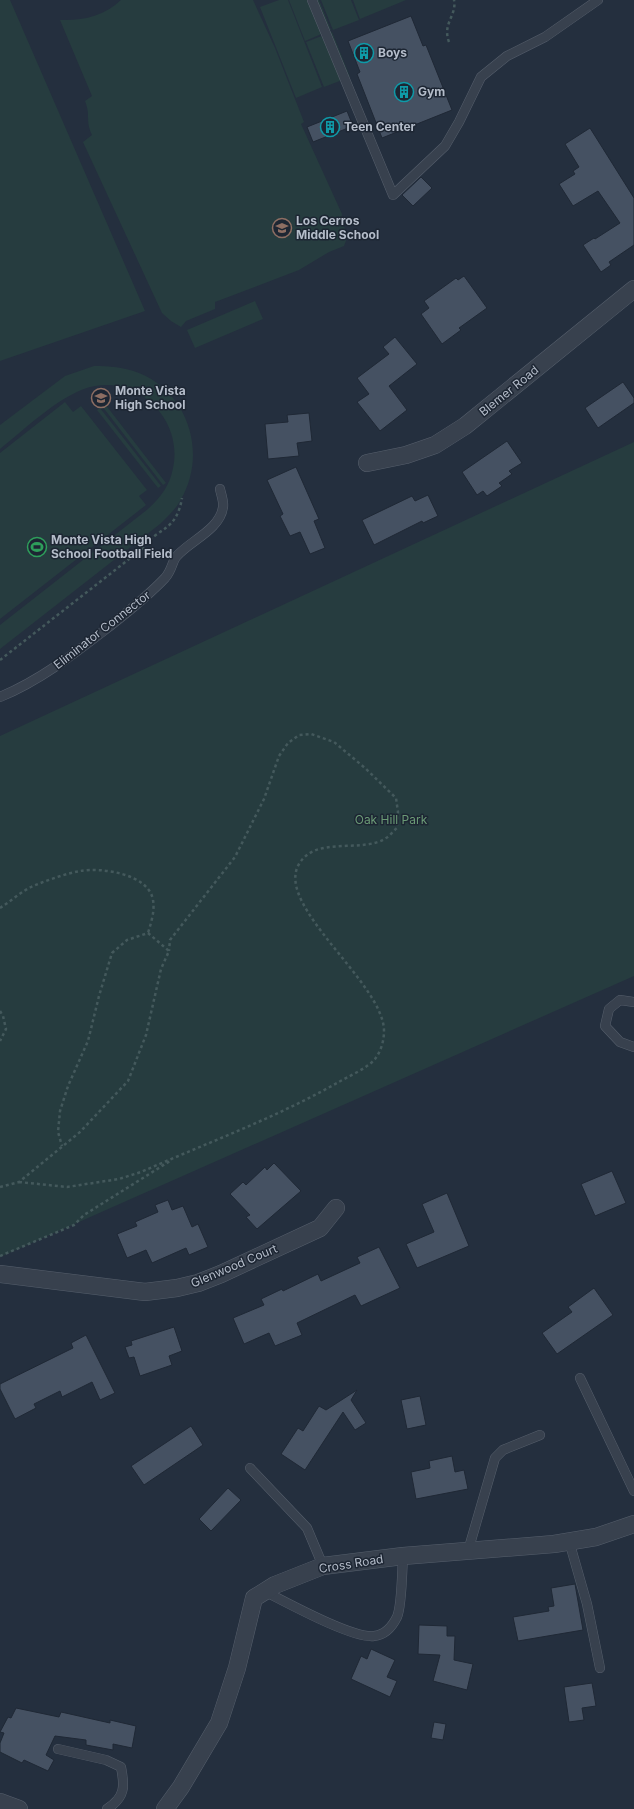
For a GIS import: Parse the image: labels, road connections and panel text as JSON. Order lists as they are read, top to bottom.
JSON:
{
  "streets": {
    "street": ["Blemer Road", "Glenwood Court", "Cross Road"],
    "lane": ["Eliminator Connector"]
  },
  "parks": ["Oak Hill Park"],
  "places": {
    "building": ["Boys", "Gym", "Teen Center"],
    "school or university": ["Los Cerros Middle School", "Monte Vista High School"],
    "sports": ["Monte Vista High School Football Field"]
  }
}
